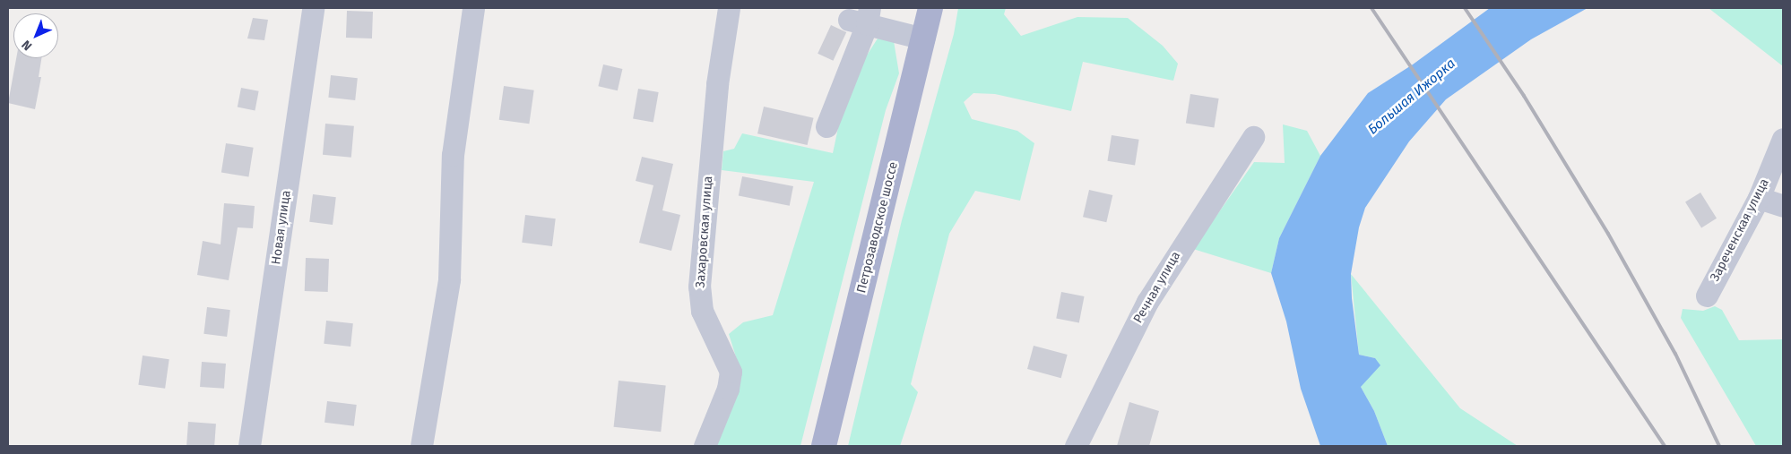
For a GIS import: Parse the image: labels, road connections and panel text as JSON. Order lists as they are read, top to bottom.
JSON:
{
  "streets": {
    "main road": ["Петрозаводское шоссе"],
    "street": [
      "Новая улица",
      "Зареченская улица",
      "Захаровская улица",
      "Речная улица"
    ]
  },
  "water": ["Большая Ижорка"],
  "north": "bottom left"
}
